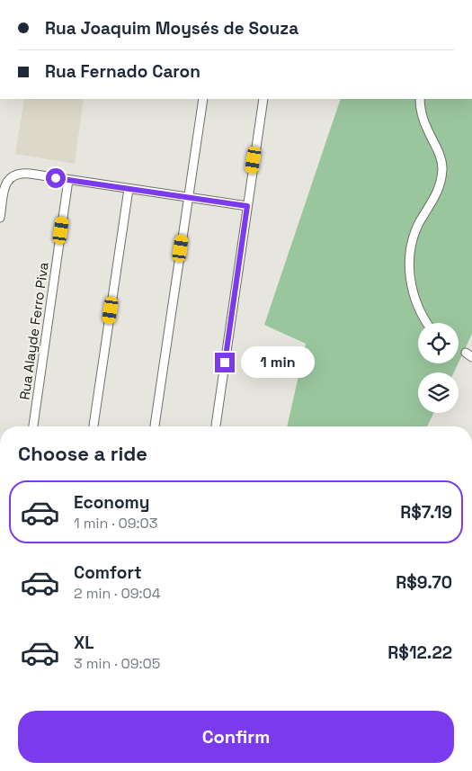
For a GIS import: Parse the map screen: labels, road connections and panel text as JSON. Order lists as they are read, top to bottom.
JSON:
{
  "streets": {
    "street": ["Rua Alayde Ferro Piva"]
  },
  "page": {
    "banner": ["Rua Joaquim Moysés de Souza", "Rua Fernado Caron"],
    "bubble": "1 min",
    "heading": "Choose a ride",
    "list": [
      {
        "name": "Economy",
        "note": "1 min · 09:03",
        "value": "R$7.19"
      },
      {
        "name": "Comfort",
        "note": "2 min · 09:04",
        "value": "R$9.70"
      },
      {
        "name": "XL",
        "note": "3 min · 09:05",
        "value": "R$12.22"
      }
    ],
    "buttons": "Confirm"
  }
}
